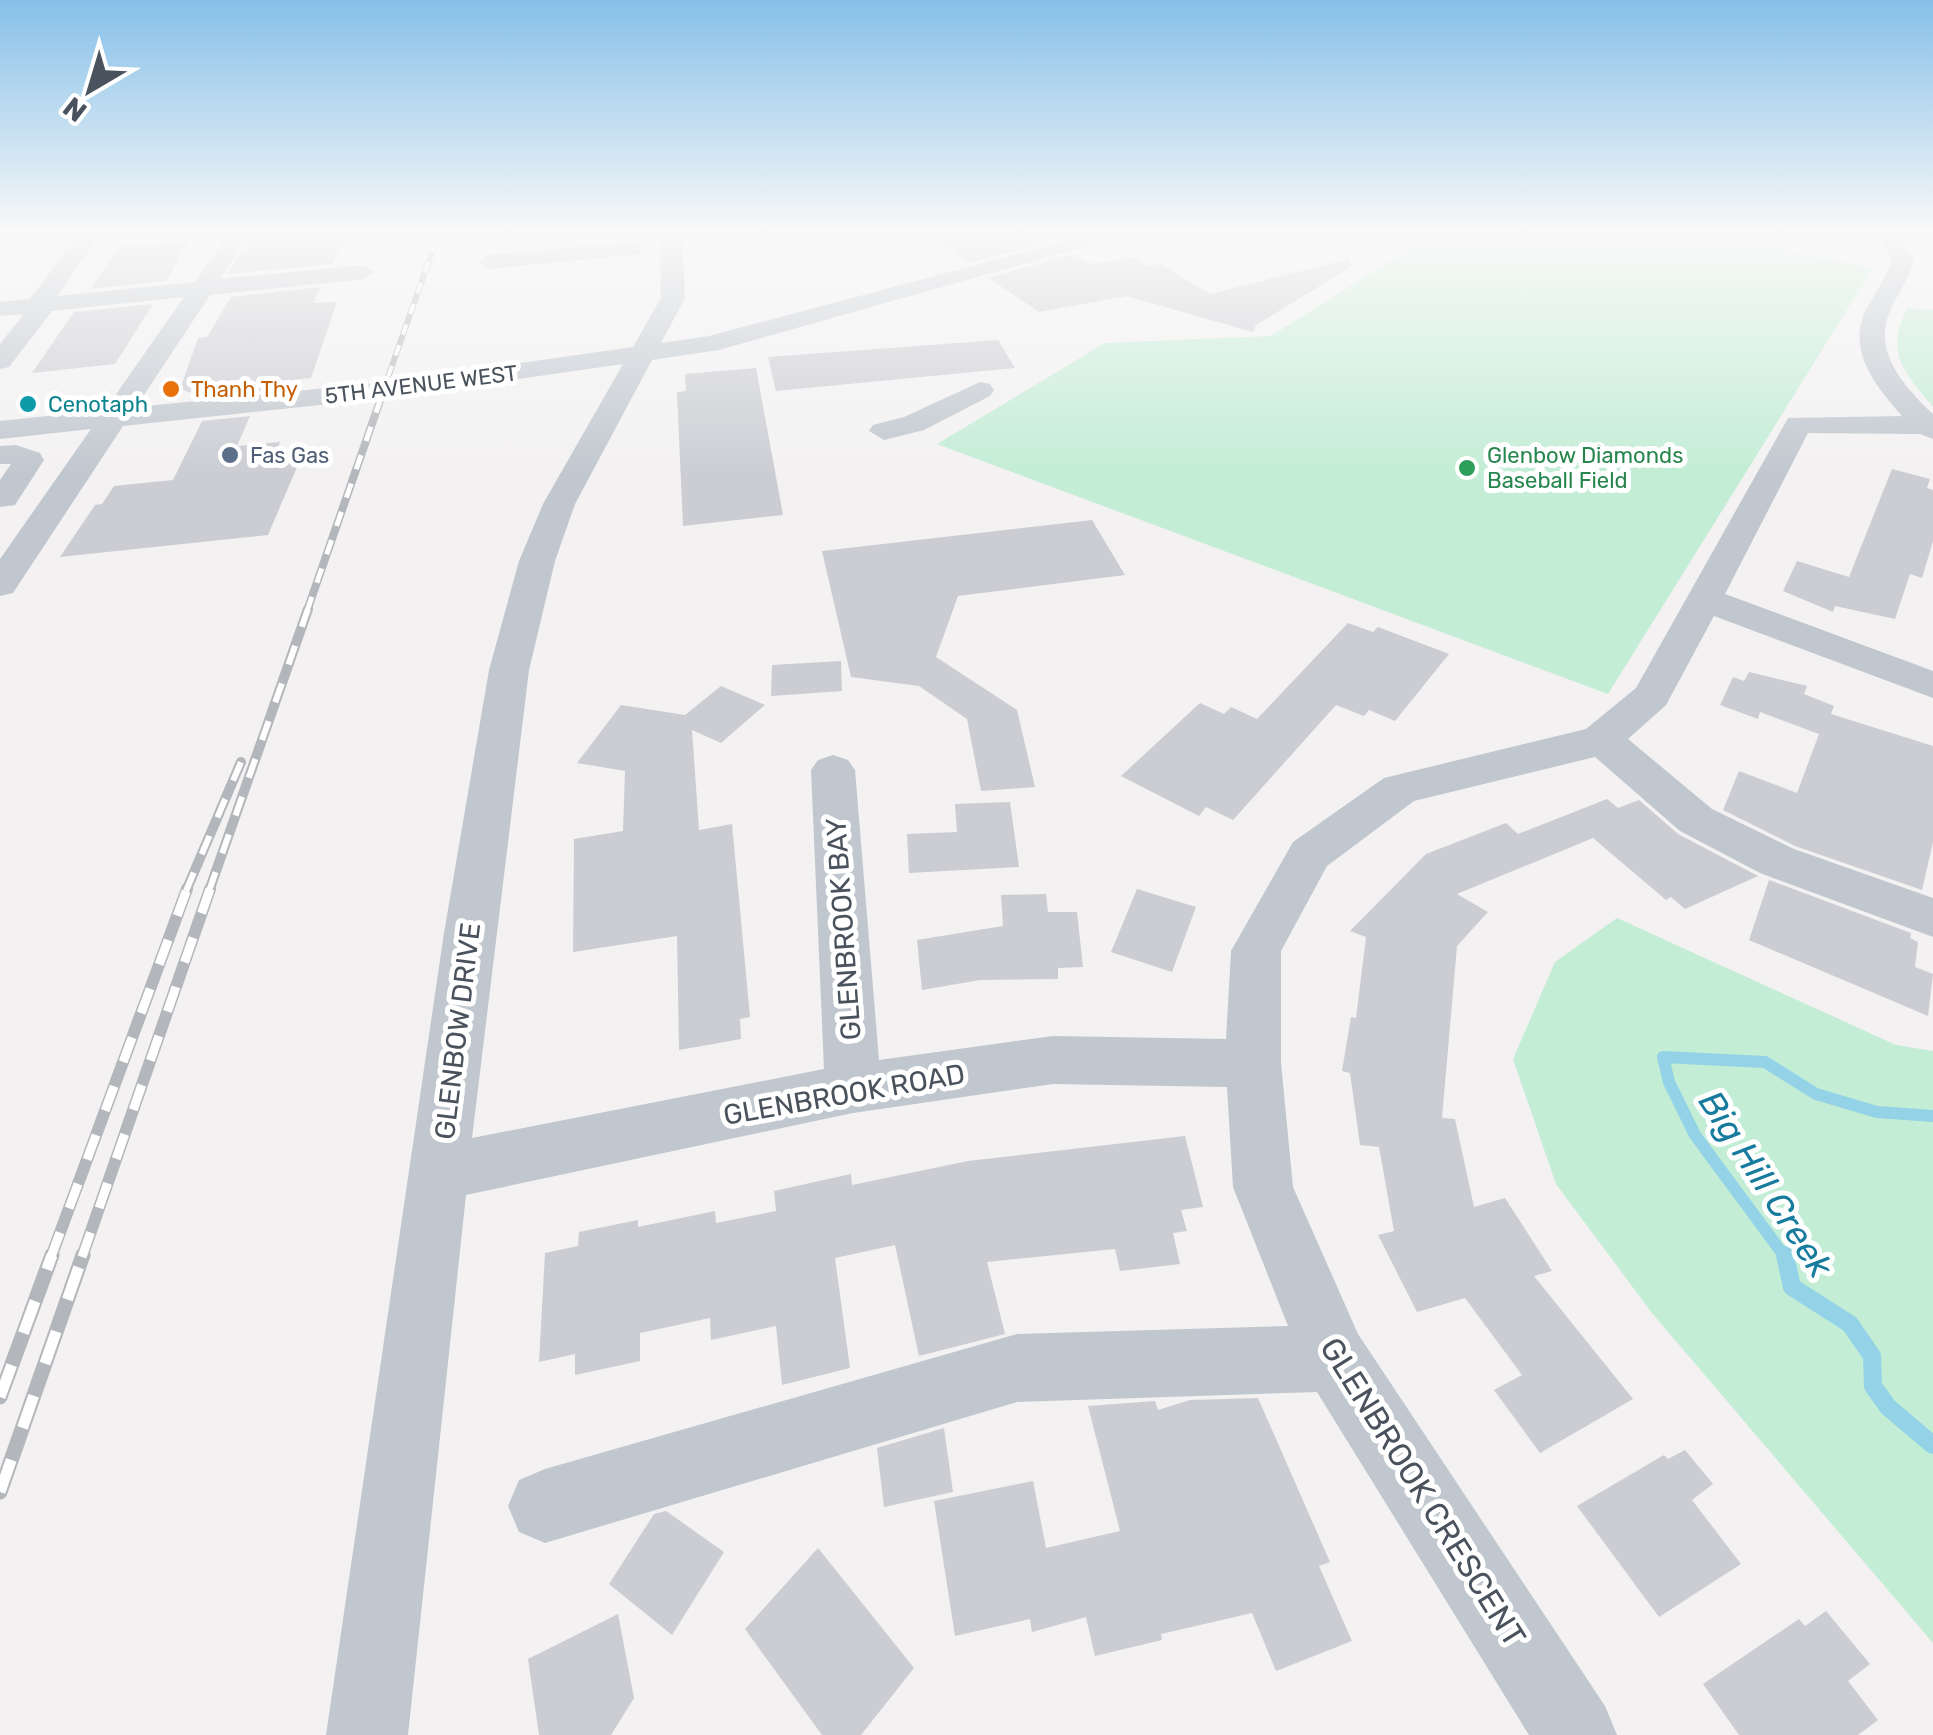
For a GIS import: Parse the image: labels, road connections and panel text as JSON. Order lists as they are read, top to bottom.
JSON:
{
  "streets": {
    "street": [
      "5TH AVENUE WEST",
      "GLENBROOK BAY",
      "GLENBOW DRIVE",
      "GLENBROOK ROAD",
      "GLENBROOK CRESCENT"
    ]
  },
  "crossings": [
    ["5TH AVENUE WEST", "GLENBOW DRIVE"],
    ["GLENBROOK BAY", "GLENBROOK ROAD"],
    ["GLENBOW DRIVE", "GLENBROOK ROAD"],
    ["GLENBROOK ROAD", "GLENBROOK CRESCENT"]
  ],
  "water": ["Big Hill Creek"],
  "places": [
    "Thanh Thy",
    "Cenotaph",
    "Fas Gas",
    "Glenbow Diamonds Baseball Field"
  ],
  "north": "bottom left"
}
